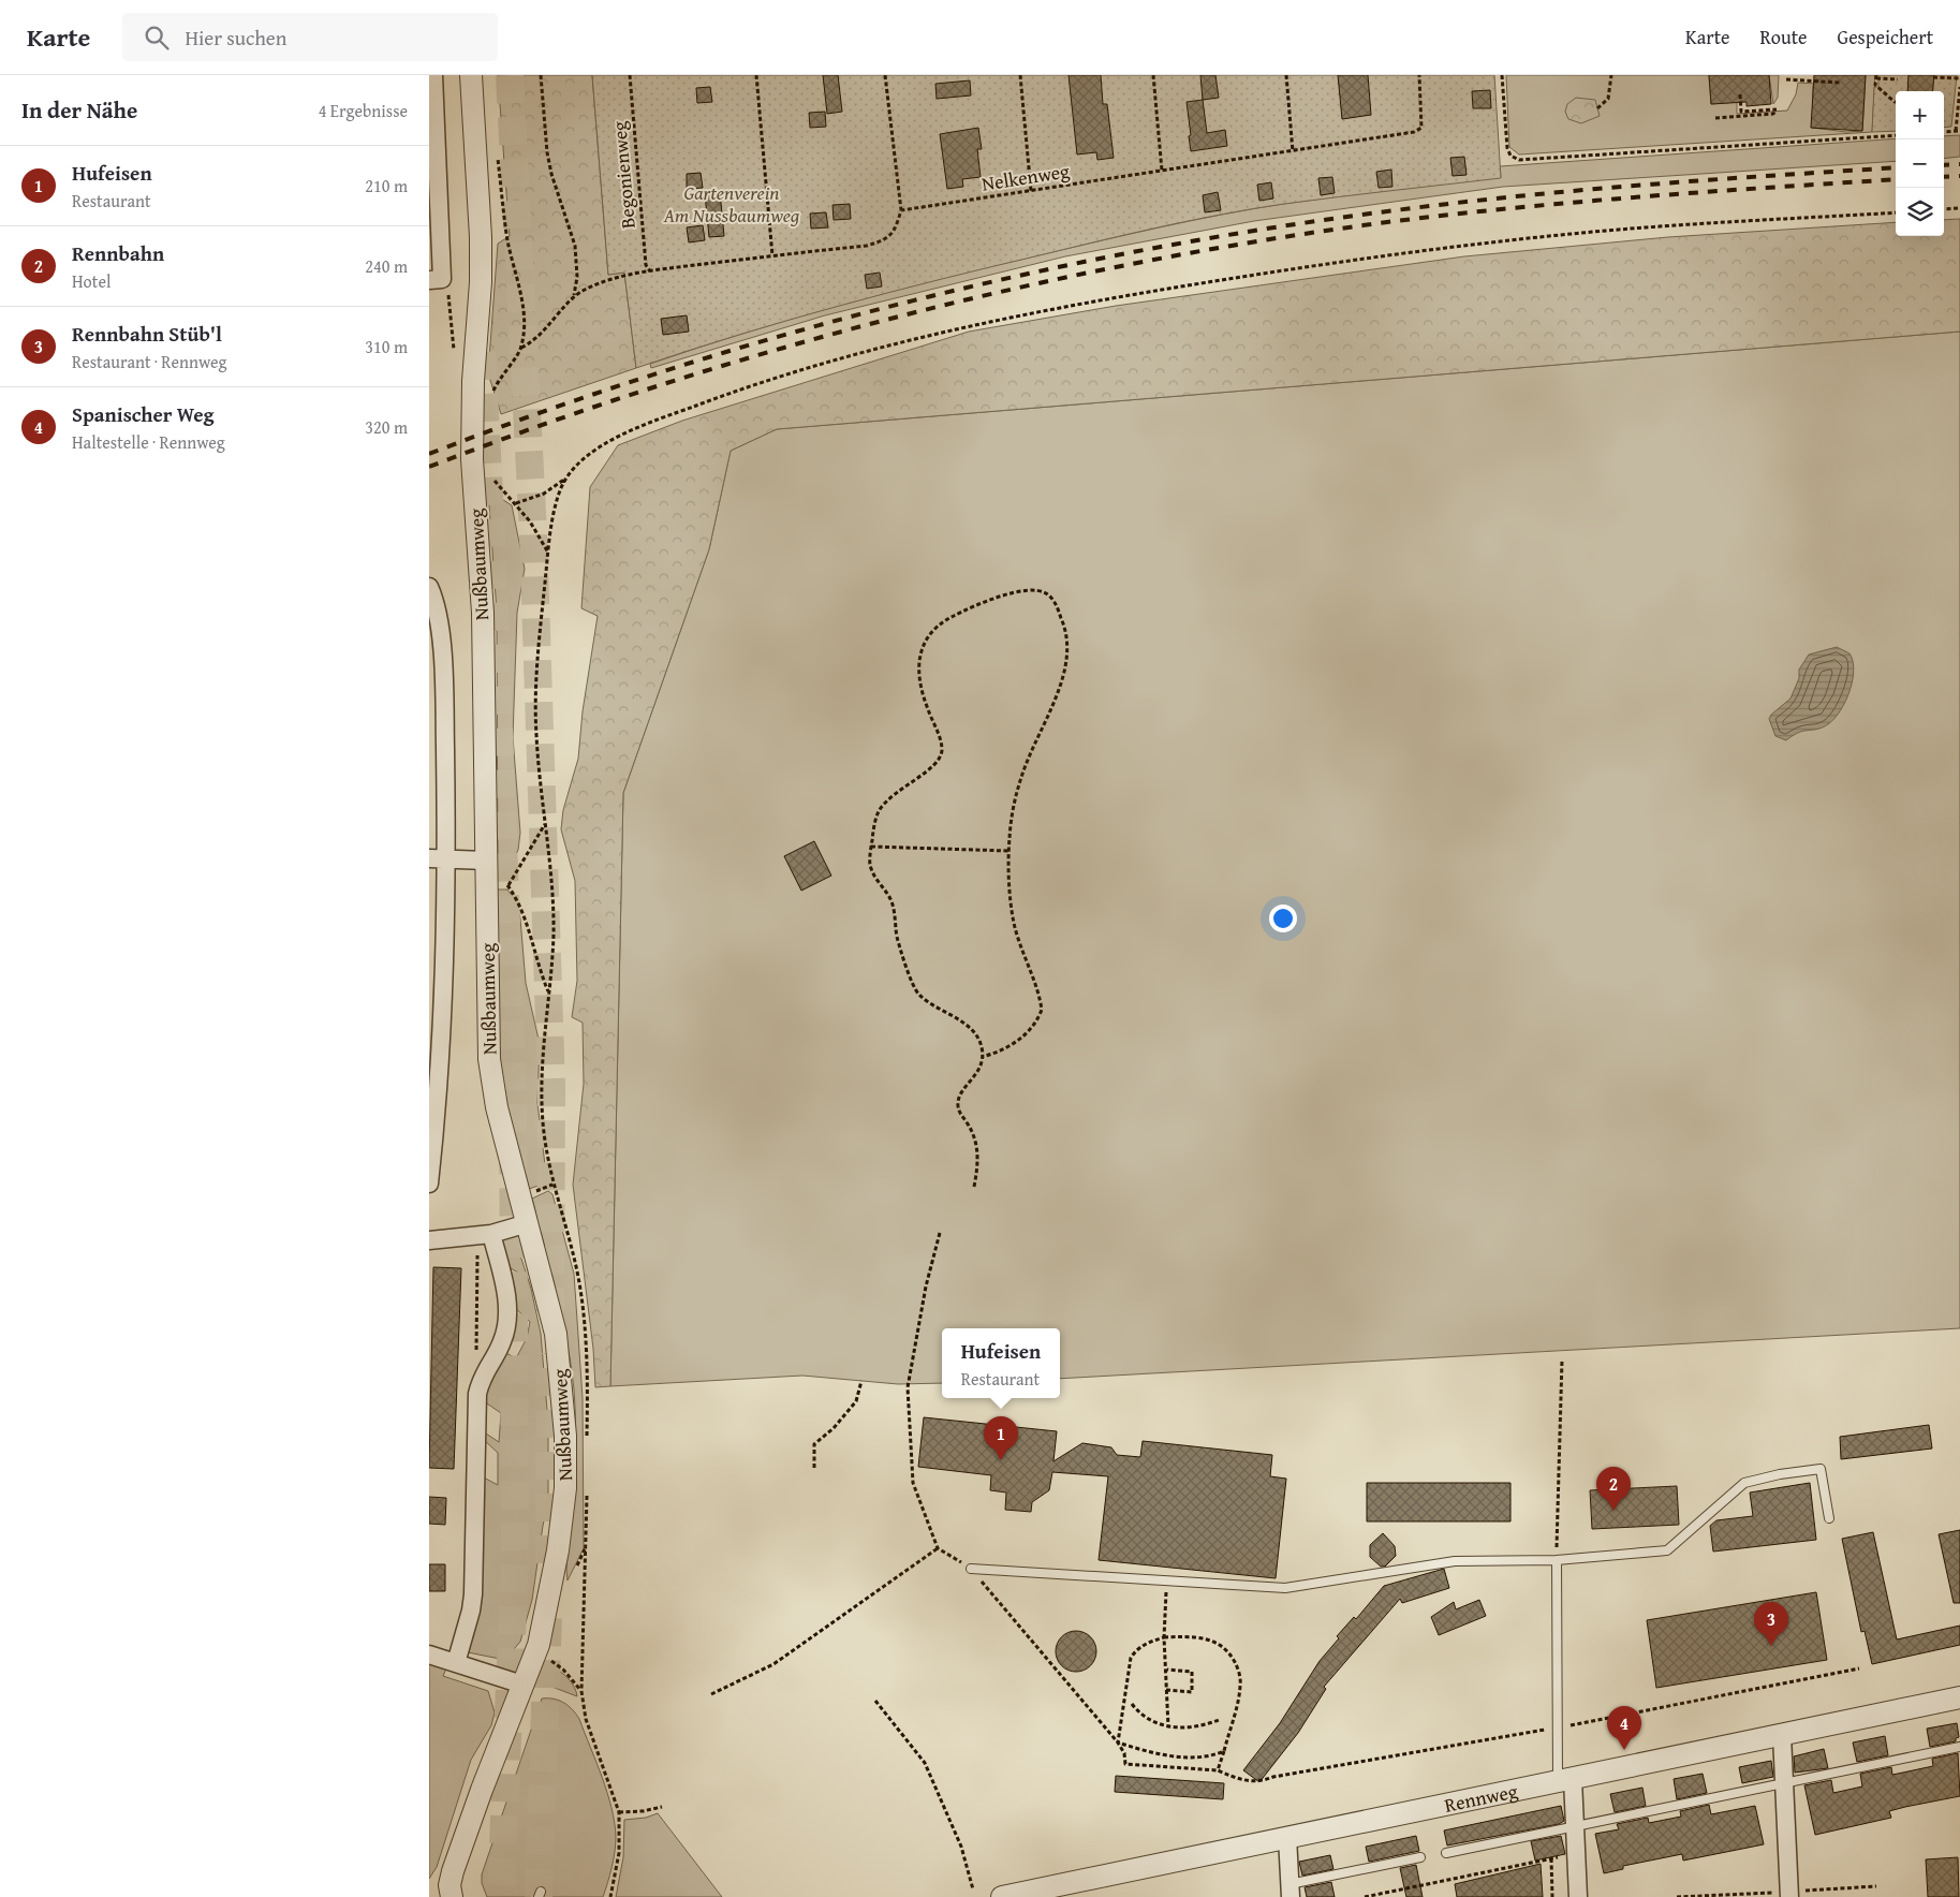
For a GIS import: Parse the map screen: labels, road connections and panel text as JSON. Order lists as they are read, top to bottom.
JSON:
{
  "streets": {
    "street": ["Nußbaumweg", "Rennweg"],
    "path": ["Begonienweg", "Nelkenweg"]
  },
  "parks": ["Gartenverein Am Nussbaumweg"],
  "page": {
    "header": "Karte",
    "search": "Hier suchen",
    "nav": ["Karte", "Route", "Gespeichert"],
    "heading": ["In der Nähe", "4 Ergebnisse"],
    "map_buttons": ["+", "−"],
    "list": [
      {
        "mark": "1",
        "name": "Hufeisen",
        "note": "Restaurant",
        "value": "210 m"
      },
      {
        "mark": "2",
        "name": "Rennbahn",
        "note": "Hotel",
        "value": "240 m"
      },
      {
        "mark": "3",
        "name": "Rennbahn Stüb'l",
        "note": "Restaurant · Rennweg",
        "value": "310 m"
      },
      {
        "mark": "4",
        "name": "Spanischer Weg",
        "note": "Haltestelle · Rennweg",
        "value": "320 m"
      }
    ],
    "popup": ["Hufeisen", "Restaurant"],
    "pins": [
      "1",
      "2",
      "3",
      "4"
    ]
  }
}
